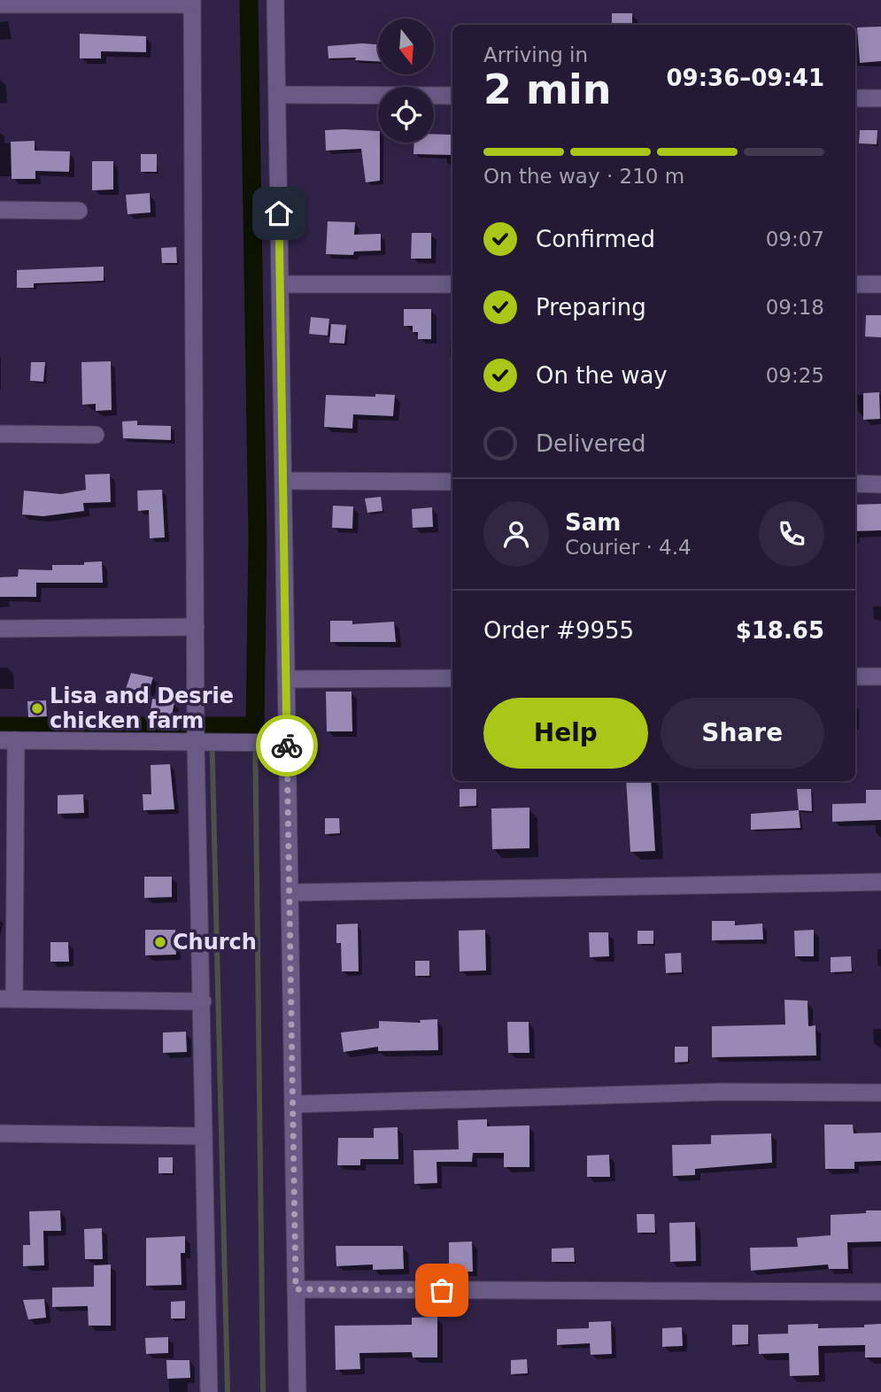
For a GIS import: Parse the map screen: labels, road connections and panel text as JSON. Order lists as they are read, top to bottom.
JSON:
{
  "places": ["Lisa and Desrie chicken farm", "Church"],
  "north": "bottom",
  "page": {
    "heading": ["2 min", "Arriving in", "09:36–09:41"],
    "panel": [
      "Sam",
      "Courier · 4.4",
      "Order #9955",
      "$18.65"
    ],
    "bar": "On the way · 210 m",
    "list": [
      ["Confirmed", "09:07"],
      ["Preparing", "09:18"],
      ["On the way", "09:25"],
      "Delivered"
    ],
    "buttons": ["Help", "Share"]
  }
}
